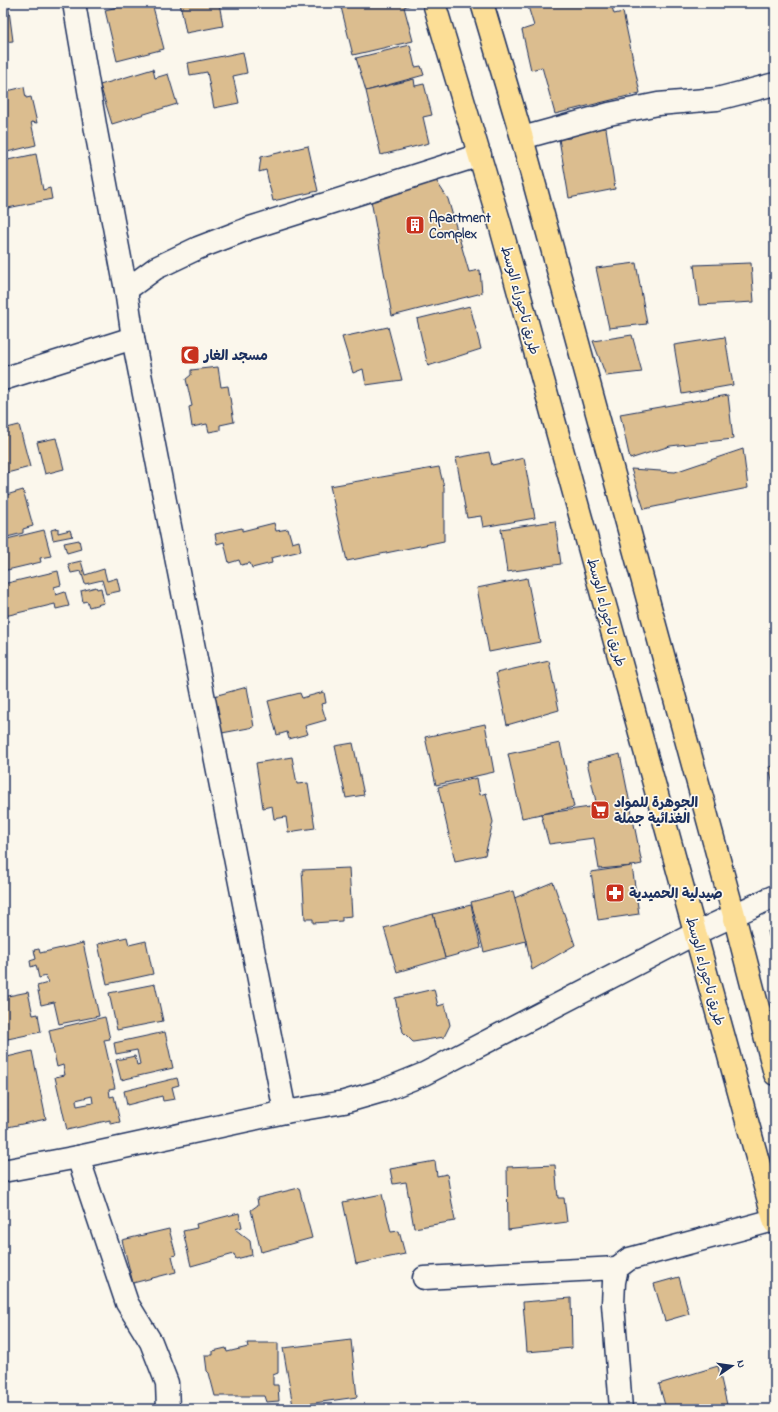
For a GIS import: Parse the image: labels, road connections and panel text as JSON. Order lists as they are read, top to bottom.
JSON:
{
  "streets": {
    "main road": ["طريق تاجوراء الوسط"]
  },
  "places": {
    "building": ["Apartment Complex"],
    "mosque": ["مسجد الغار"],
    "supermarket": ["الجوهرة للمواد الغذائية جملة"],
    "pharmacy": ["صيدلية الحميدية"]
  },
  "north": "right"
}
